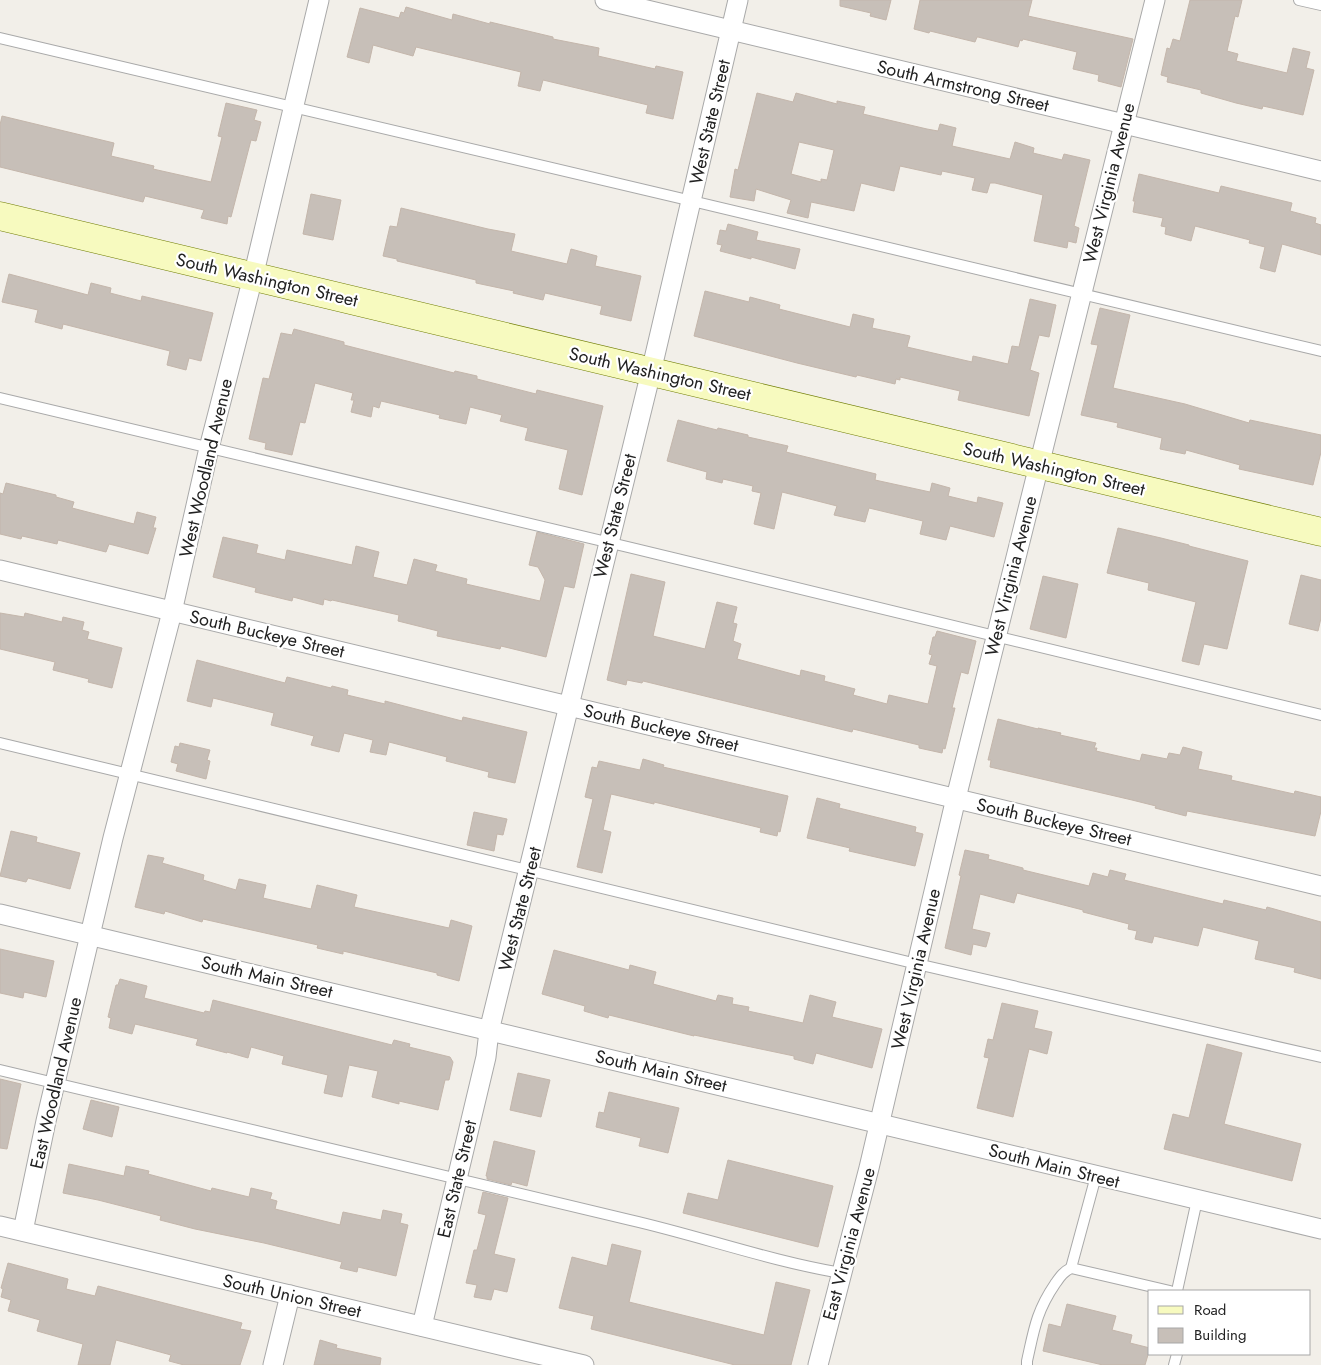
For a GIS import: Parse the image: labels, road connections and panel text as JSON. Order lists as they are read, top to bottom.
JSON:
{
  "streets": {
    "main road": ["South Washington Street"],
    "street": [
      "South Armstrong Street",
      "West State Street",
      "West Virginia Avenue",
      "West Woodland Avenue",
      "South Buckeye Street",
      "South Main Street",
      "East Woodland Avenue",
      "East State Street",
      "East Virginia Avenue",
      "South Union Street"
    ]
  },
  "crossings": [
    ["South Armstrong Street", "West State Street"],
    ["South Armstrong Street", "West Virginia Avenue"],
    ["West State Street", "South Washington Street"],
    ["West State Street", "South Buckeye Street"],
    ["West State Street", "South Main Street"],
    ["West State Street", "East State Street"],
    ["West Virginia Avenue", "South Washington Street"],
    ["West Virginia Avenue", "South Buckeye Street"],
    ["West Virginia Avenue", "South Main Street"],
    ["West Virginia Avenue", "East Virginia Avenue"],
    ["South Washington Street", "West Woodland Avenue"],
    ["West Woodland Avenue", "South Buckeye Street"],
    ["West Woodland Avenue", "South Main Street"],
    ["West Woodland Avenue", "East Woodland Avenue"],
    ["South Main Street", "East Woodland Avenue"],
    ["South Main Street", "East State Street"],
    ["South Main Street", "East Virginia Avenue"],
    ["East Woodland Avenue", "South Union Street"],
    ["East State Street", "South Union Street"]
  ],
  "legend": ["Road", "Building"]
}
